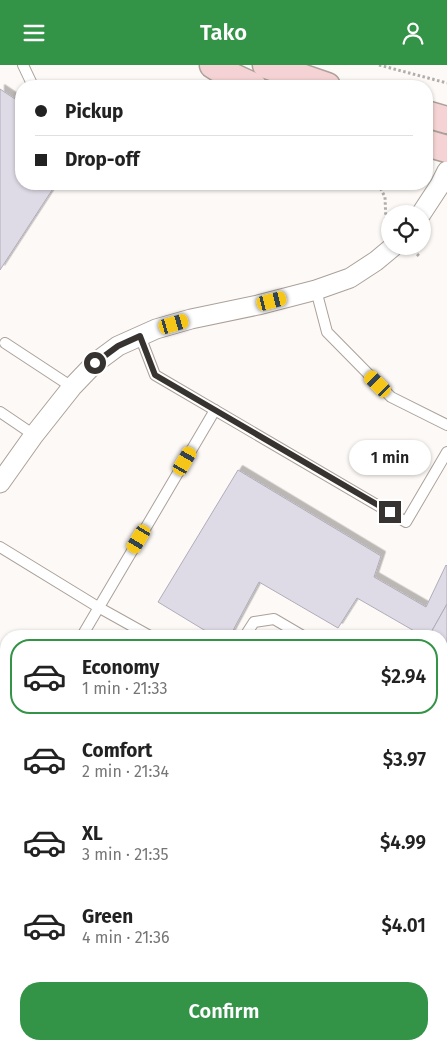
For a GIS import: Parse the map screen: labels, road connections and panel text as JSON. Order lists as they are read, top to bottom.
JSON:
{
  "page": {
    "header": "Tako",
    "banner": ["Pickup", "Drop-off"],
    "bubble": "1 min",
    "list": [
      {
        "name": "Economy",
        "note": "1 min · 21:33",
        "value": "$2.94"
      },
      {
        "name": "Comfort",
        "note": "2 min · 21:34",
        "value": "$3.97"
      },
      {
        "name": "XL",
        "note": "3 min · 21:35",
        "value": "$4.99"
      },
      {
        "name": "Green",
        "note": "4 min · 21:36",
        "value": "$4.01"
      }
    ],
    "buttons": "Confirm"
  }
}
